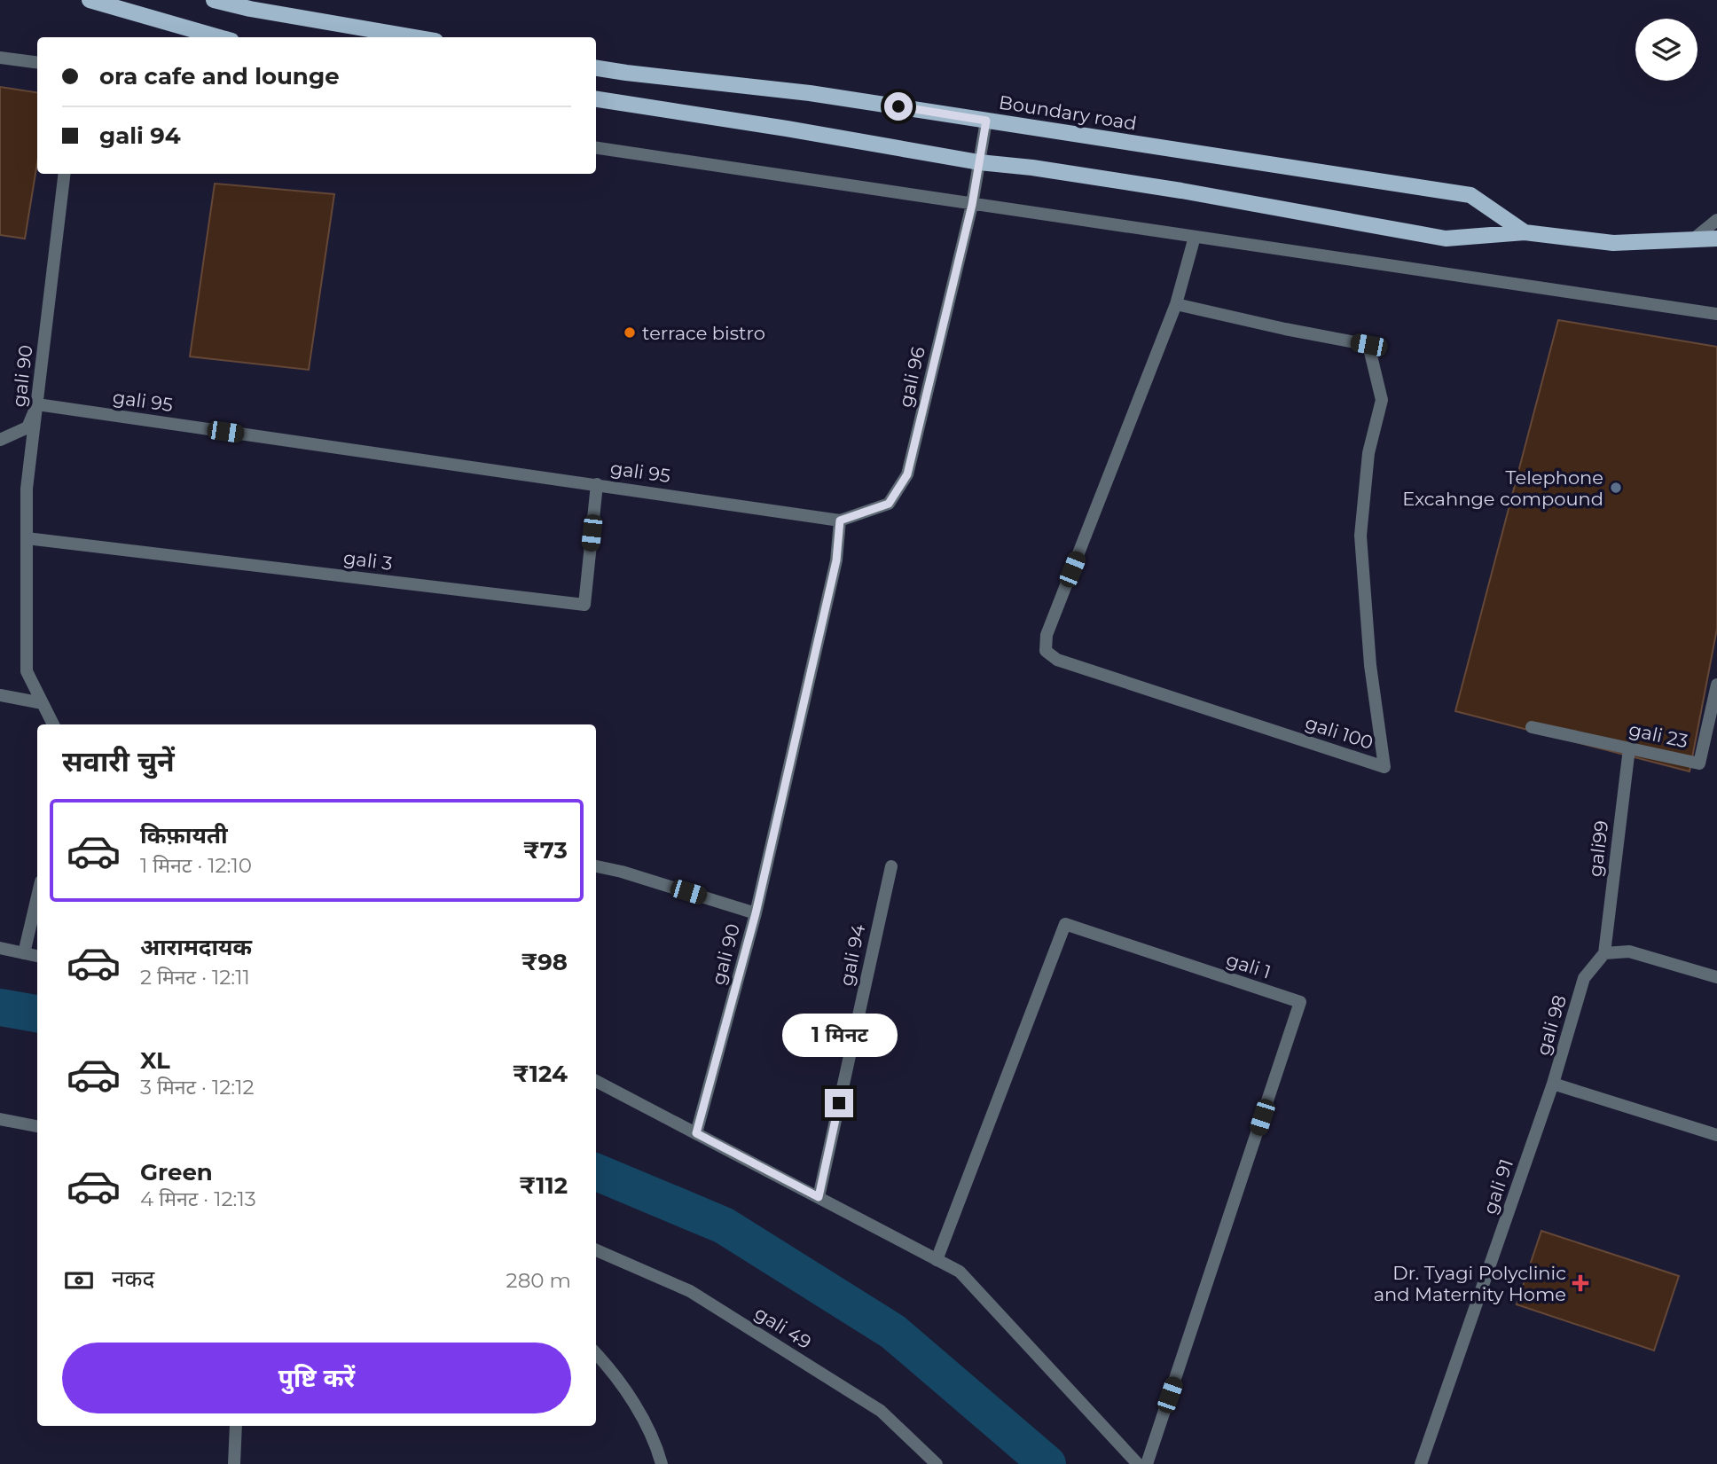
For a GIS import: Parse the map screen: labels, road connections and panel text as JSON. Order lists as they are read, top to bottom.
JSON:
{
  "streets": {
    "main road": ["Boundary road"],
    "street": [
      "gali 90",
      "gali 96",
      "gali 95",
      "gali 3",
      "gali 100",
      "gali 23",
      "gali99",
      "gali 94",
      "gali 1",
      "gali 98",
      "gali 91",
      "gali 49"
    ]
  },
  "crossings": [
    ["Boundary road", "gali 96"],
    ["gali 90", "gali 95"],
    ["gali 90", "gali 3"],
    ["gali 96", "gali 95"],
    ["gali 95", "gali 3"],
    ["gali 23", "gali99"],
    ["gali99", "gali 98"],
    ["gali 98", "gali 91"]
  ],
  "places": {
    "other": ["terrace bistro", "Telephone Excahnge compound"],
    "health": ["Dr. Tyagi Polyclinic and Maternity Home"]
  },
  "page": {
    "banner": ["ora cafe and lounge", "gali 94"],
    "heading": "सवारी चुनें",
    "list": [
      {
        "name": "किफ़ायती",
        "note": "1 मिनट · 12:10",
        "value": "₹73"
      },
      {
        "name": "आरामदायक",
        "note": "2 मिनट · 12:11",
        "value": "₹98"
      },
      {
        "name": "XL",
        "note": "3 मिनट · 12:12",
        "value": "₹124"
      },
      {
        "name": "Green",
        "note": "4 मिनट · 12:13",
        "value": "₹112"
      }
    ],
    "bubble": "1 मिनट",
    "pay": ["नकद", "280 m"],
    "buttons": "पुष्टि करें"
  }
}
